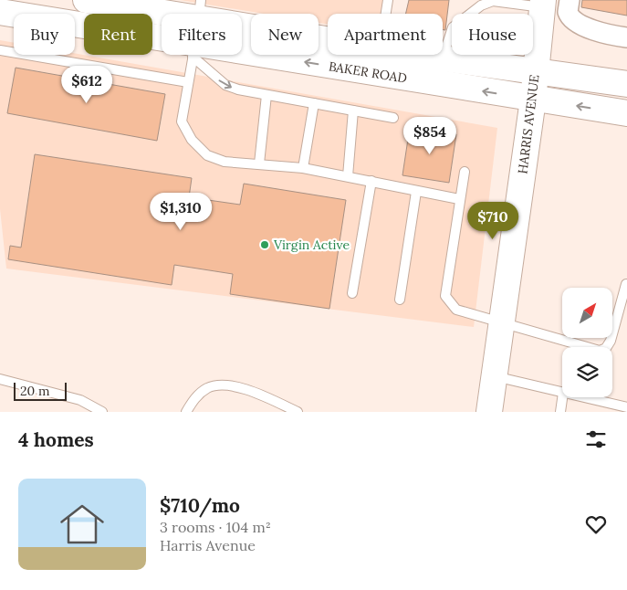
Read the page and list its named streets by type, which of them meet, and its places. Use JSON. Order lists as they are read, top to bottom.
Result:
{
  "streets": {
    "main road": ["BAKER ROAD", "HARRIS AVENUE"]
  },
  "crossings": [
    ["BAKER ROAD", "HARRIS AVENUE"]
  ],
  "places": ["Virgin Active"],
  "scale_bar": "20 m",
  "north": "top right",
  "page": {
    "chip": [
      "Buy",
      "Rent",
      "Filters",
      "New",
      "Apartment",
      "House"
    ],
    "price": [
      "$612",
      "$854",
      "$1,310",
      "$710"
    ],
    "scale": "20 m",
    "heading": "4 homes",
    "list": [
      {
        "name": "$710/mo",
        "note": "3 rooms · 104 m² · Harris Avenue"
      }
    ]
  }
}
